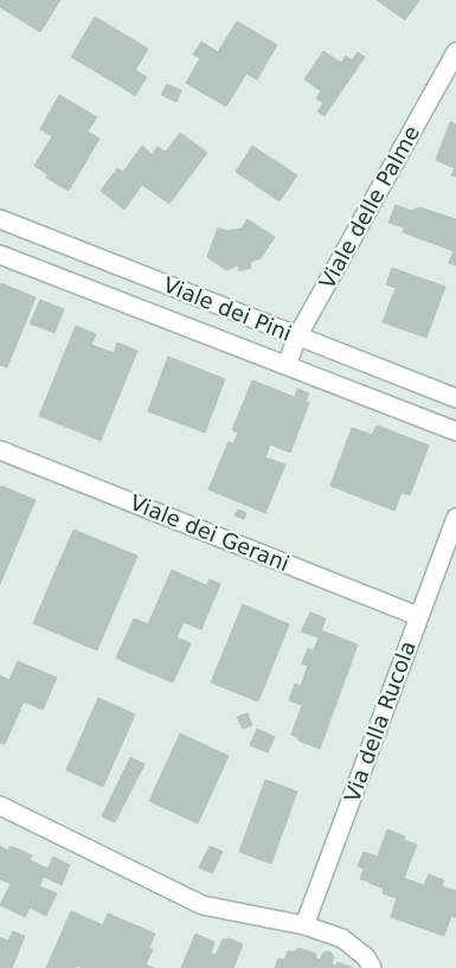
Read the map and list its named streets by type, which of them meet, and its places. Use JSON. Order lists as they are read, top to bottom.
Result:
{
  "streets": {
    "street": [
      "Viale delle Palme",
      "Viale dei Pini",
      "Viale dei Gerani",
      "Via della Rucola"
    ]
  },
  "crossings": [
    ["Viale delle Palme", "Viale dei Pini"],
    ["Viale dei Gerani", "Via della Rucola"]
  ]
}
